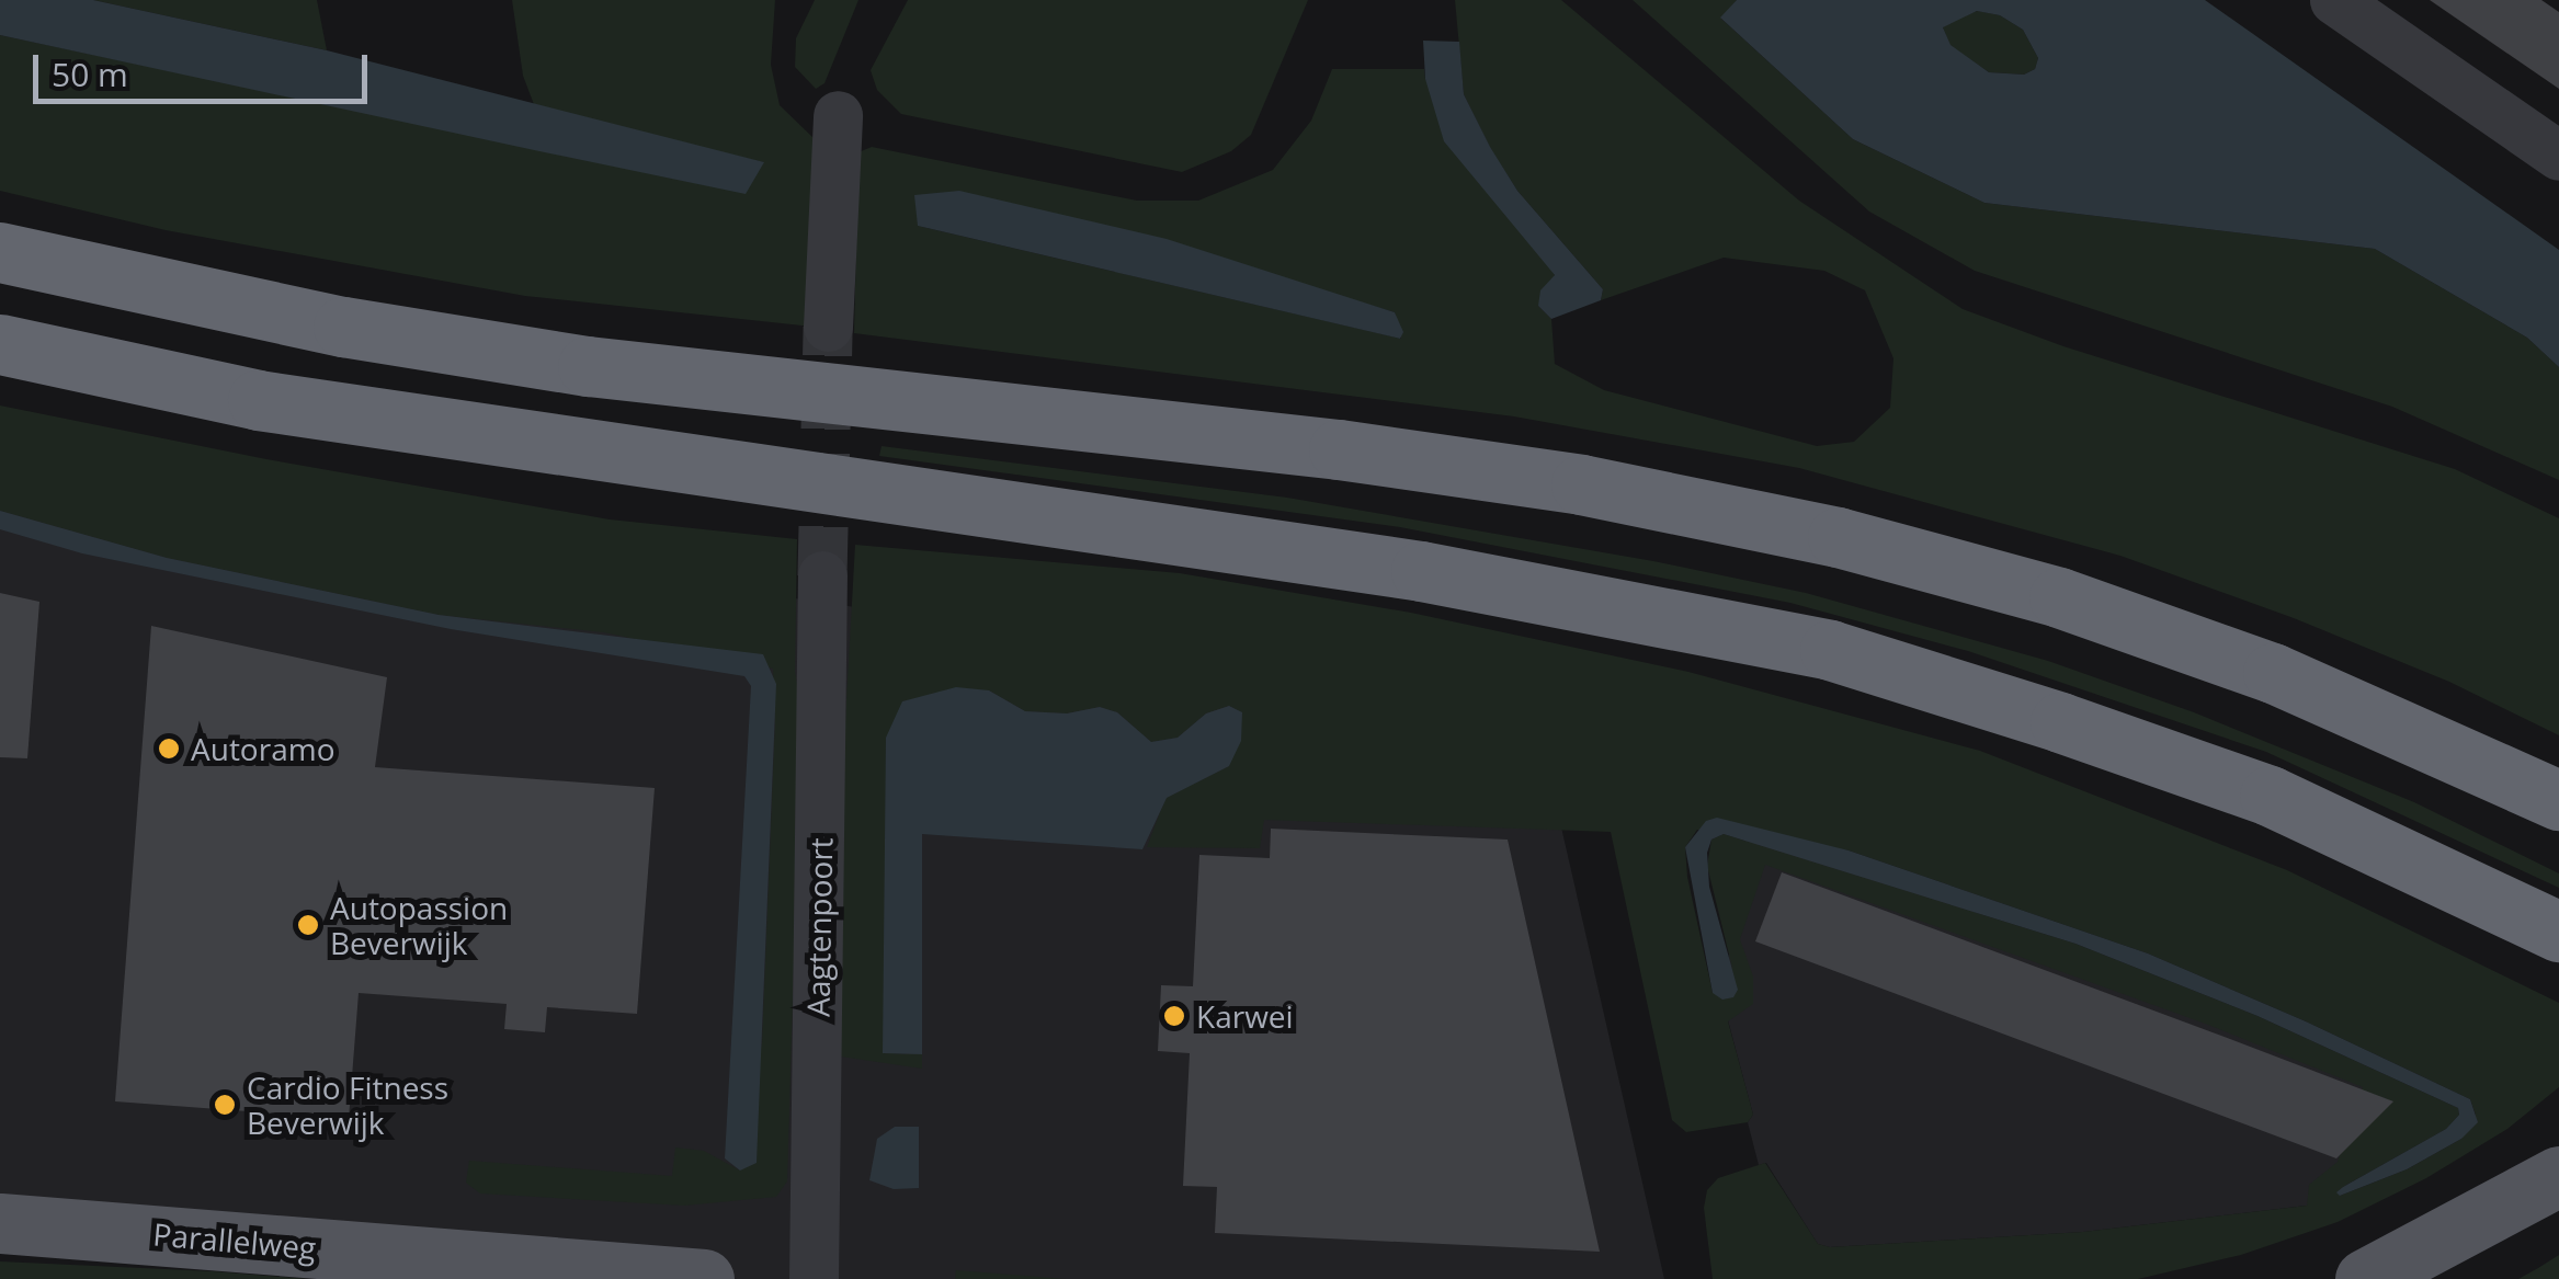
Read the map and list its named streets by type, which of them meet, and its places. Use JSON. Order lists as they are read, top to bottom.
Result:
{
  "streets": {
    "main road": ["Parallelweg"],
    "street": ["Aagtenpoort"]
  },
  "places": [
    "Autoramo",
    "Autopassion Beverwijk",
    "Karwei",
    "Cardio Fitness Beverwijk"
  ],
  "scale_bar": "50 m"
}
